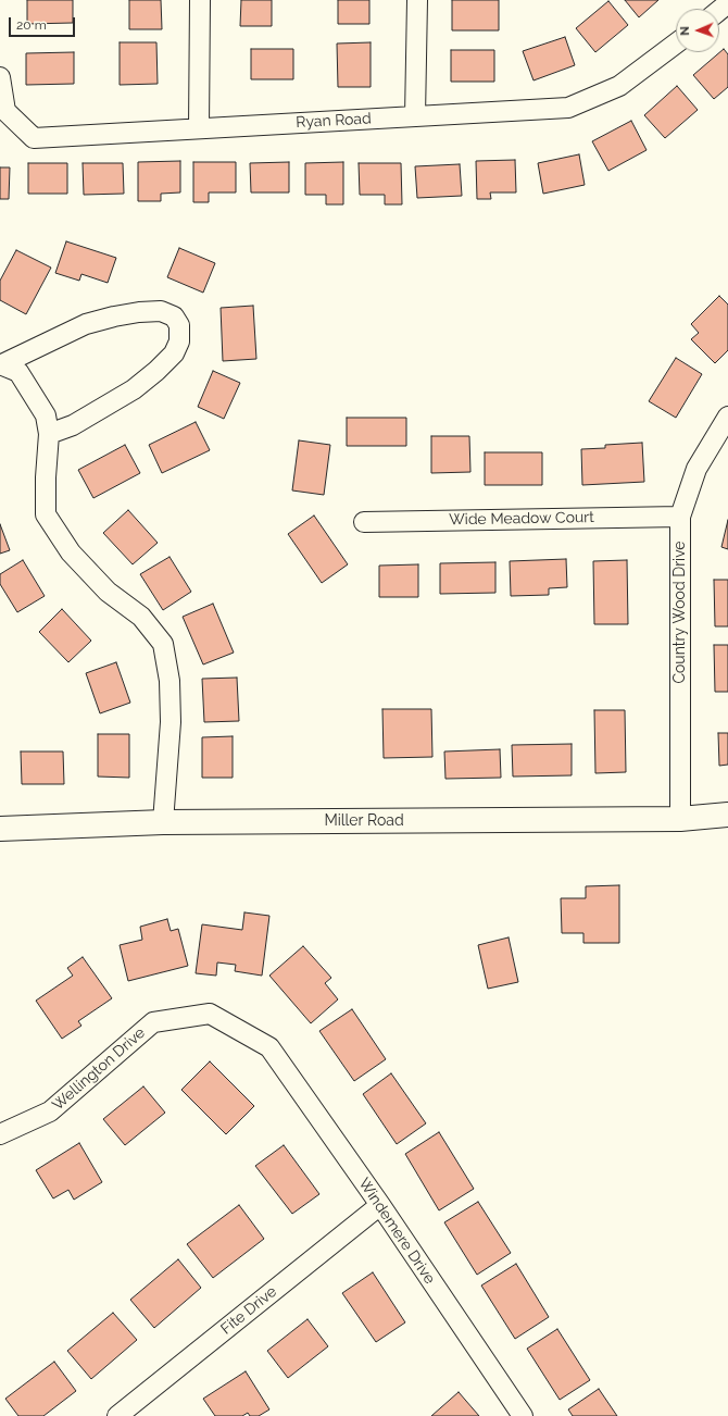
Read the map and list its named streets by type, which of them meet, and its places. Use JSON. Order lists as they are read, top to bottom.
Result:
{
  "streets": {
    "street": [
      "Ryan Road",
      "Wide Meadow Court",
      "Country Wood Drive",
      "Miller Road",
      "Wellington Drive",
      "Windemere Drive",
      "Fite Drive"
    ]
  },
  "crossings": [
    ["Wide Meadow Court", "Country Wood Drive"],
    ["Country Wood Drive", "Miller Road"],
    ["Wellington Drive", "Windemere Drive"],
    ["Windemere Drive", "Fite Drive"]
  ],
  "scale_bar": "20 m",
  "north": "left"
}
